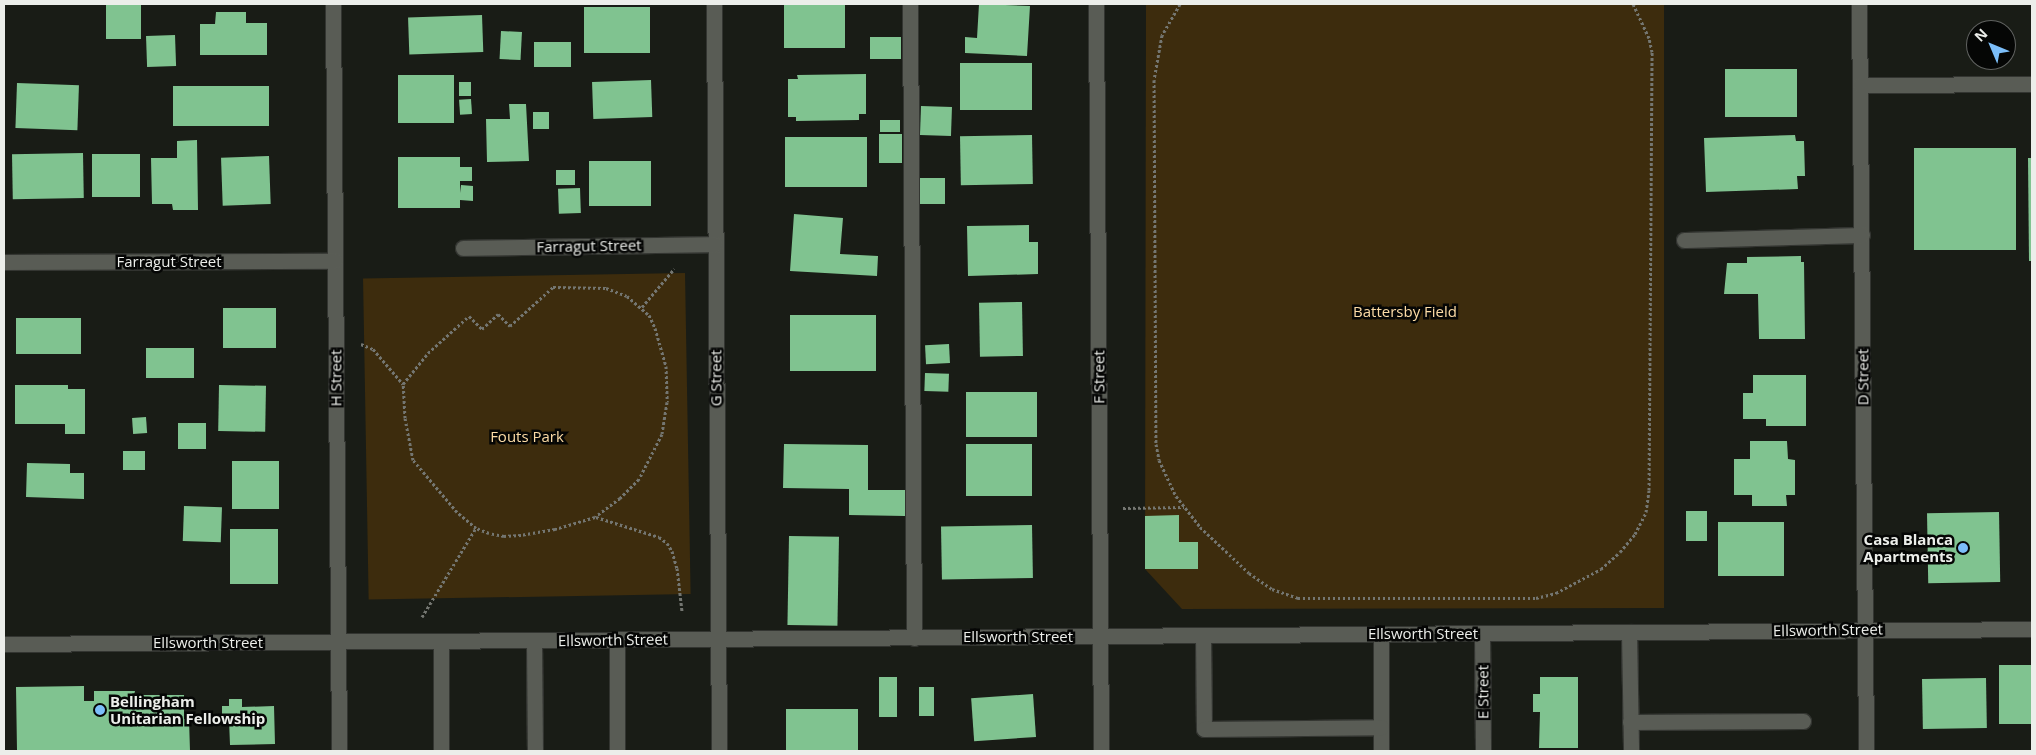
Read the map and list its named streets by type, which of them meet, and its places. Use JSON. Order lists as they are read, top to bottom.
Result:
{
  "streets": {
    "street": [
      "Farragut Street",
      "F Street",
      "D Street",
      "H Street",
      "G Street",
      "Ellsworth Street",
      "E Street"
    ]
  },
  "crossings": [
    ["Farragut Street", "H Street"],
    ["Farragut Street", "G Street"],
    ["F Street", "Ellsworth Street"],
    ["D Street", "Ellsworth Street"],
    ["H Street", "Ellsworth Street"],
    ["G Street", "Ellsworth Street"],
    ["Ellsworth Street", "E Street"]
  ],
  "parks": ["Battersby Field", "Fouts Park"],
  "places": ["Casa Blanca Apartments", "Bellingham Unitarian Fellowship"],
  "north": "top left"
}
